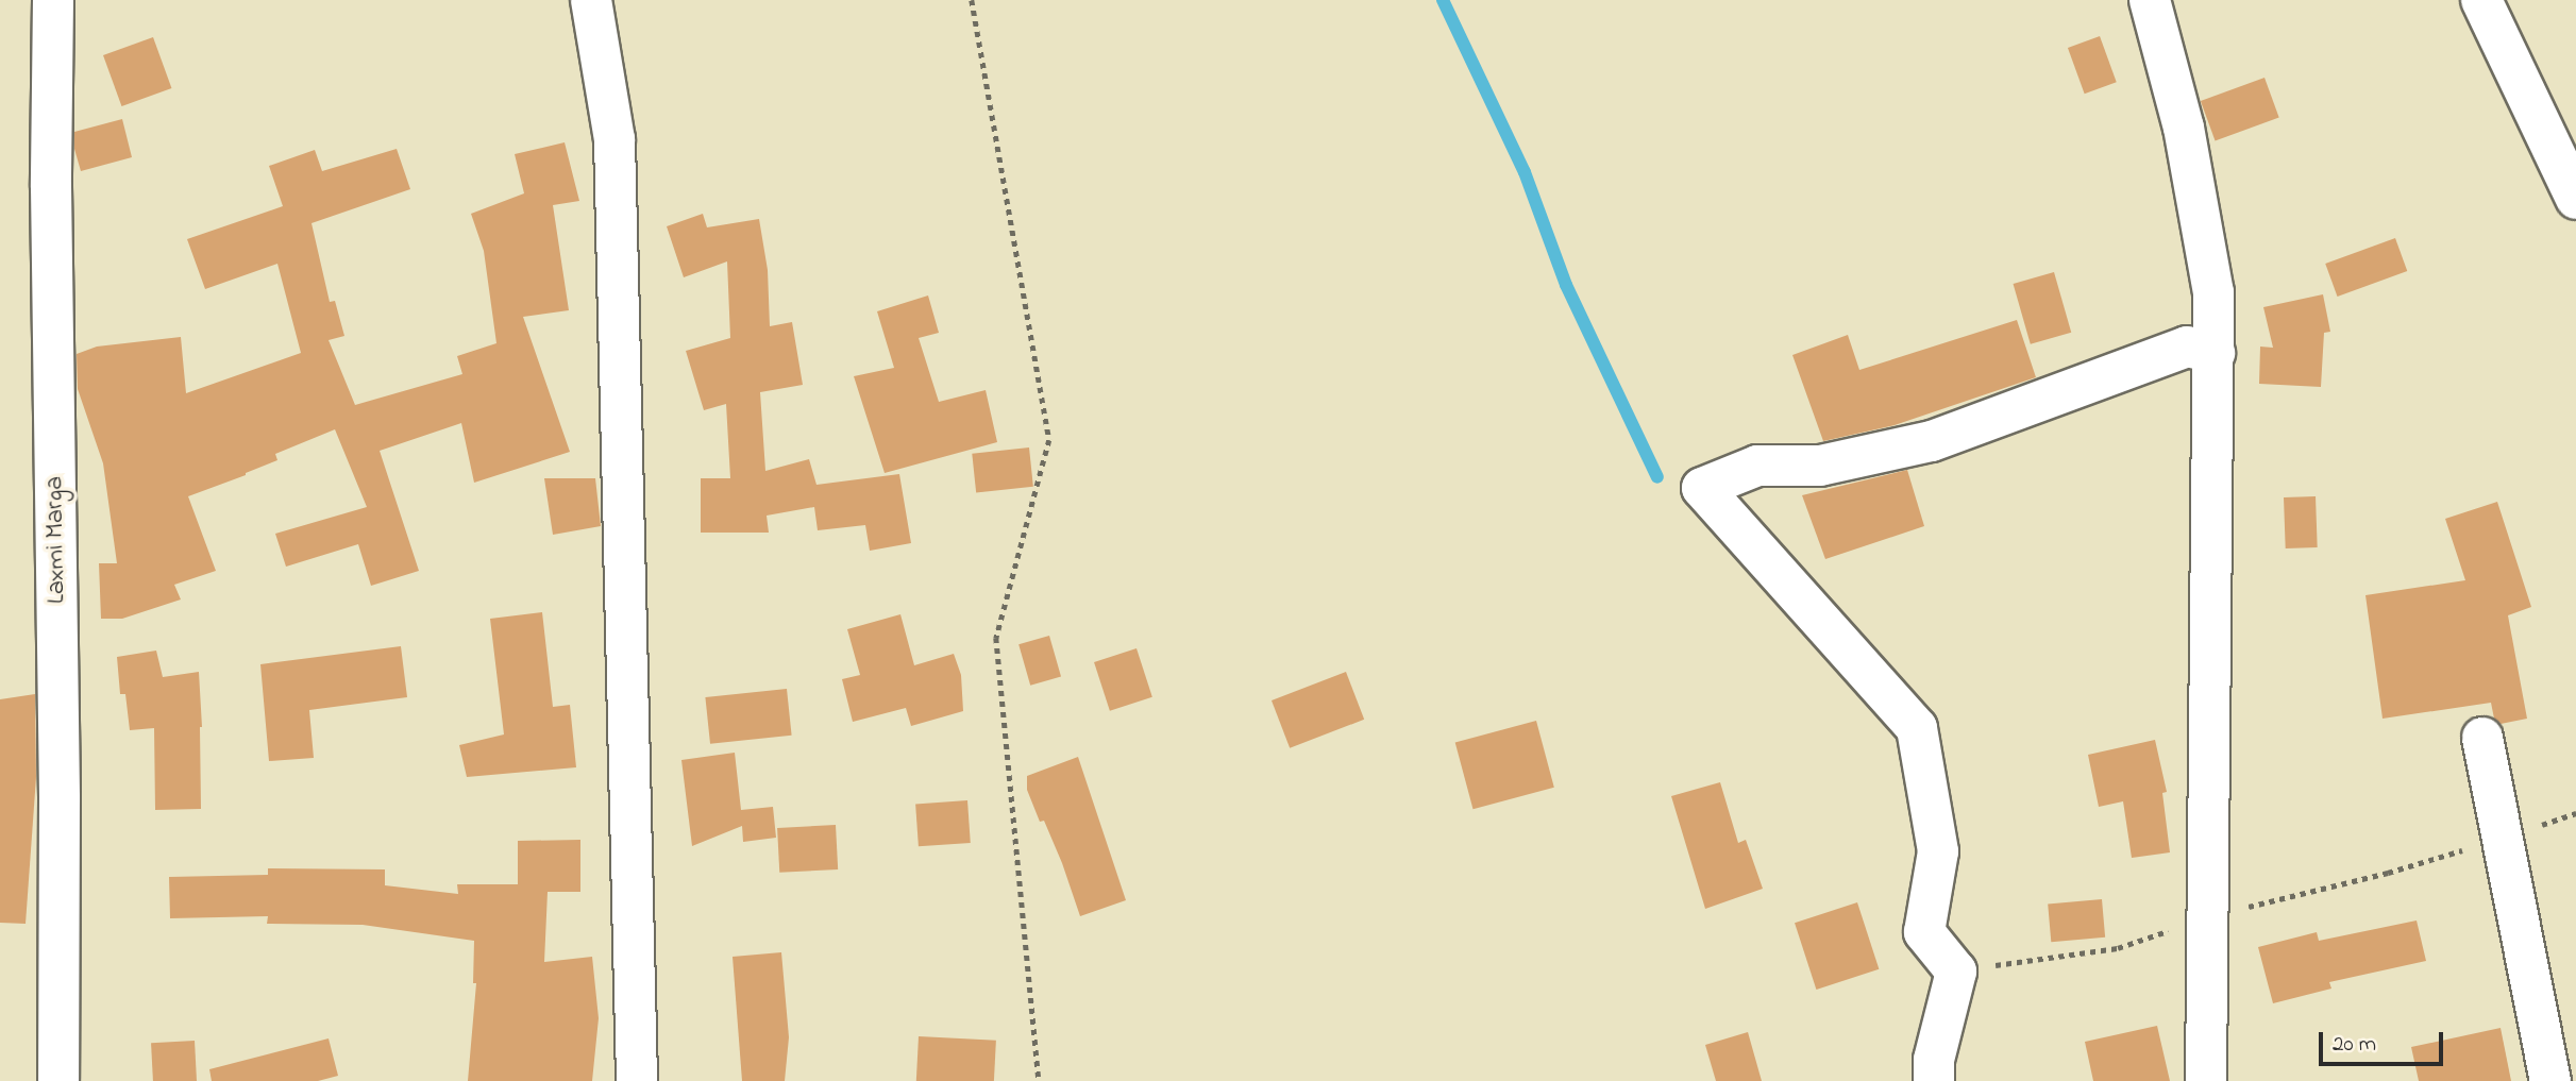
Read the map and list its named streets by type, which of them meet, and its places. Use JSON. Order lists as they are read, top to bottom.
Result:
{
  "streets": {
    "street": ["Laxmi Marga"]
  },
  "scale_bar": "20 m"
}
